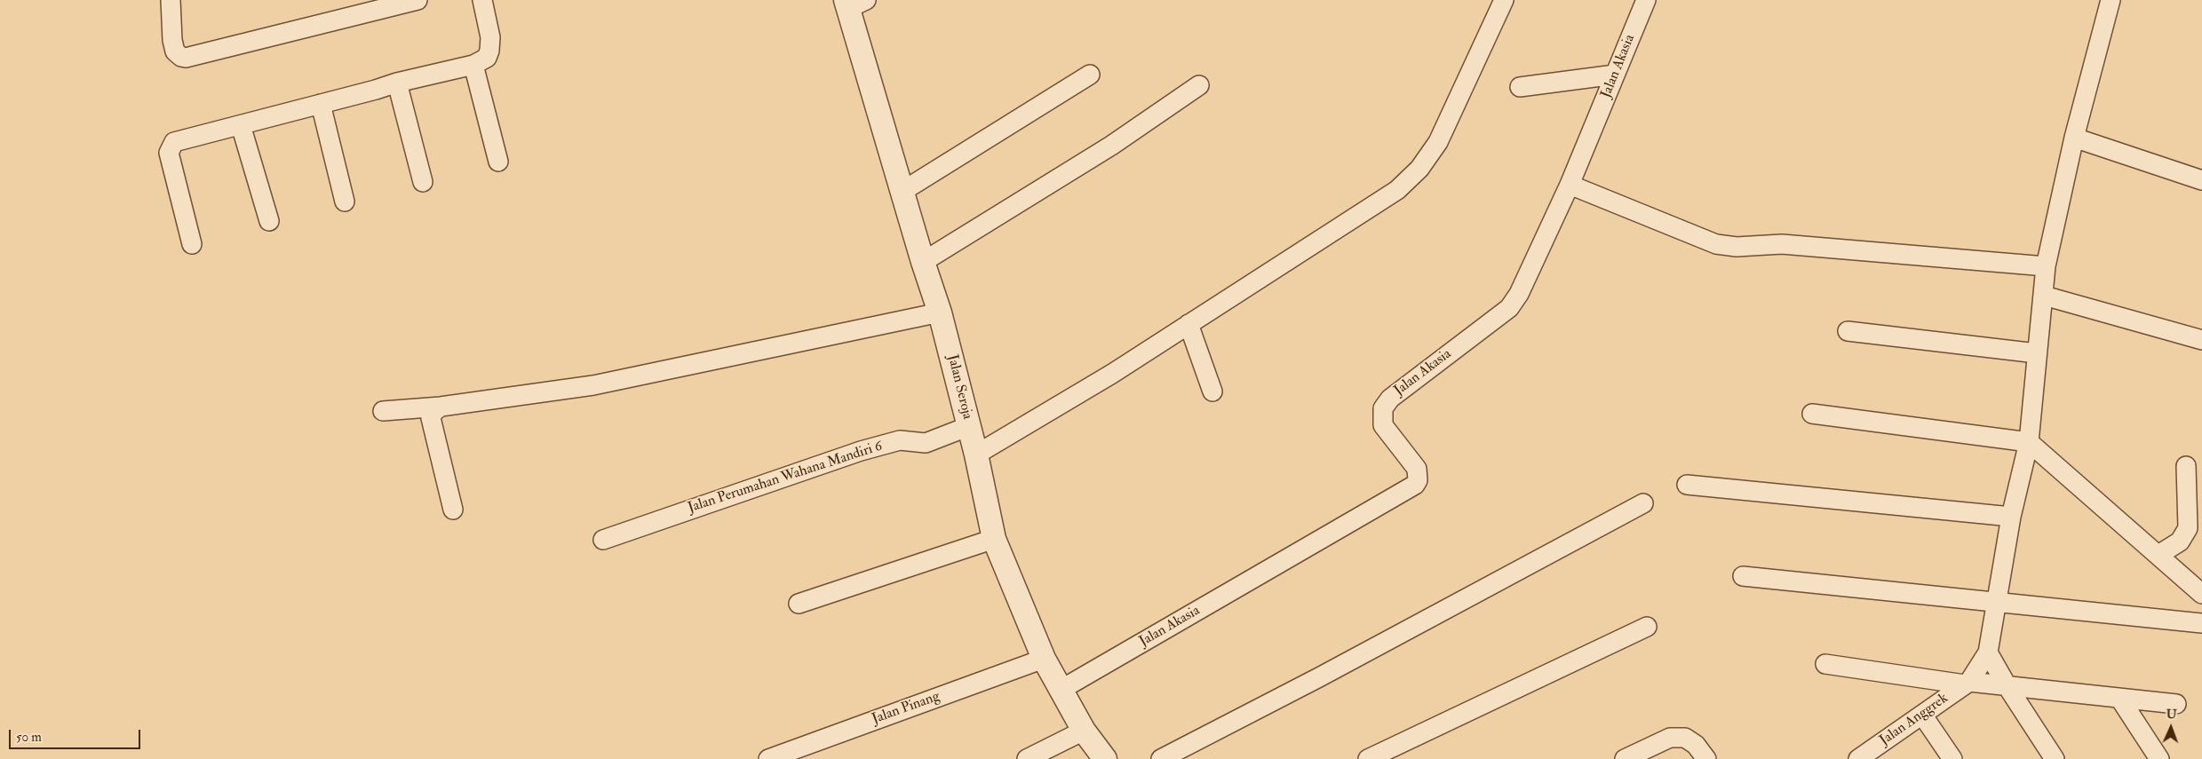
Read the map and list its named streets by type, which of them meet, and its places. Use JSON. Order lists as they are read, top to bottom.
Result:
{
  "streets": {
    "street": [
      "Jalan Akasia",
      "Jalan Seroja",
      "Jalan Perumahan Wahana Mandiri 6",
      "Jalan Pinang",
      "Jalan Anggrek"
    ]
  },
  "crossings": [
    ["Jalan Akasia", "Jalan Seroja"],
    ["Jalan Seroja", "Jalan Perumahan Wahana Mandiri 6"],
    ["Jalan Seroja", "Jalan Pinang"]
  ],
  "scale_bar": "50 m",
  "north": "top"
}
